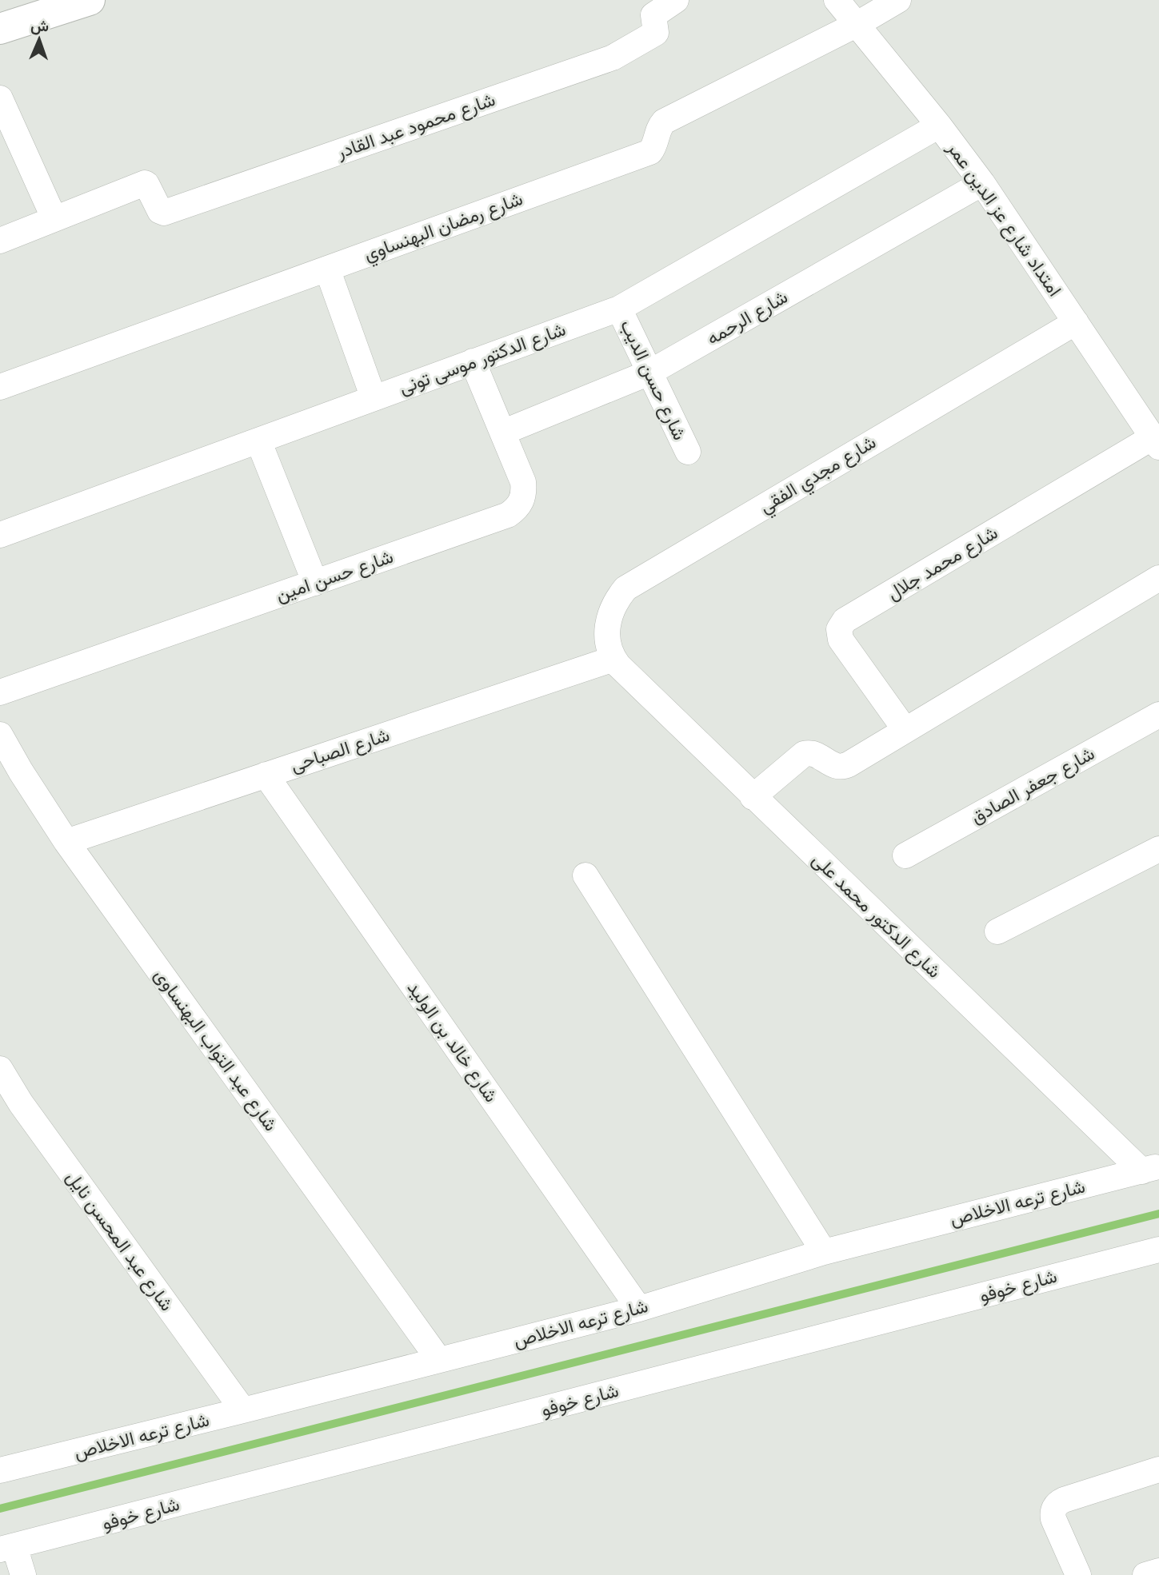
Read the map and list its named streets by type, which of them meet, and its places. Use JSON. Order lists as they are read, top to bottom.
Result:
{
  "streets": {
    "street": [
      "شارع محمود عبد القادر",
      "امتداد شارع عز الدين عمر",
      "شارع رمضان البهنساوي",
      "شارع الرحمه",
      "شارع الدكتور موسى تونى",
      "شارع حسن الديب",
      "شارع مجدي الفقي",
      "شارع محمد جلال",
      "شارع حسن امين",
      "شارع الصباحى",
      "شارع جعفر الصادق",
      "شارع الدكتور محمد على",
      "شارع خالد بن الوليد",
      "شارع عبد التواب البهنساوى",
      "شارع ترعه الاخلاص",
      "شارع عبد المحسن نايل",
      "شارع خوفو"
    ]
  },
  "crossings": [
    ["امتداد شارع عز الدين عمر", "شارع رمضان البهنساوي"],
    ["امتداد شارع عز الدين عمر", "شارع الرحمه"],
    ["امتداد شارع عز الدين عمر", "شارع الدكتور موسى تونى"],
    ["امتداد شارع عز الدين عمر", "شارع مجدي الفقي"],
    ["امتداد شارع عز الدين عمر", "شارع محمد جلال"],
    ["شارع الرحمه", "شارع حسن الديب"],
    ["شارع الرحمه", "شارع حسن امين"],
    ["شارع الدكتور موسى تونى", "شارع حسن الديب"],
    ["شارع الدكتور موسى تونى", "شارع حسن امين"],
    ["شارع مجدي الفقي", "شارع الصباحى"],
    ["شارع مجدي الفقي", "شارع الدكتور محمد على"],
    ["شارع الصباحى", "شارع الدكتور محمد على"],
    ["شارع الصباحى", "شارع خالد بن الوليد"],
    ["شارع الصباحى", "شارع عبد التواب البهنساوى"],
    ["شارع الدكتور محمد على", "شارع ترعه الاخلاص"],
    ["شارع خالد بن الوليد", "شارع ترعه الاخلاص"],
    ["شارع عبد التواب البهنساوى", "شارع ترعه الاخلاص"],
    ["شارع ترعه الاخلاص", "شارع عبد المحسن نايل"]
  ],
  "north": "top"
}
